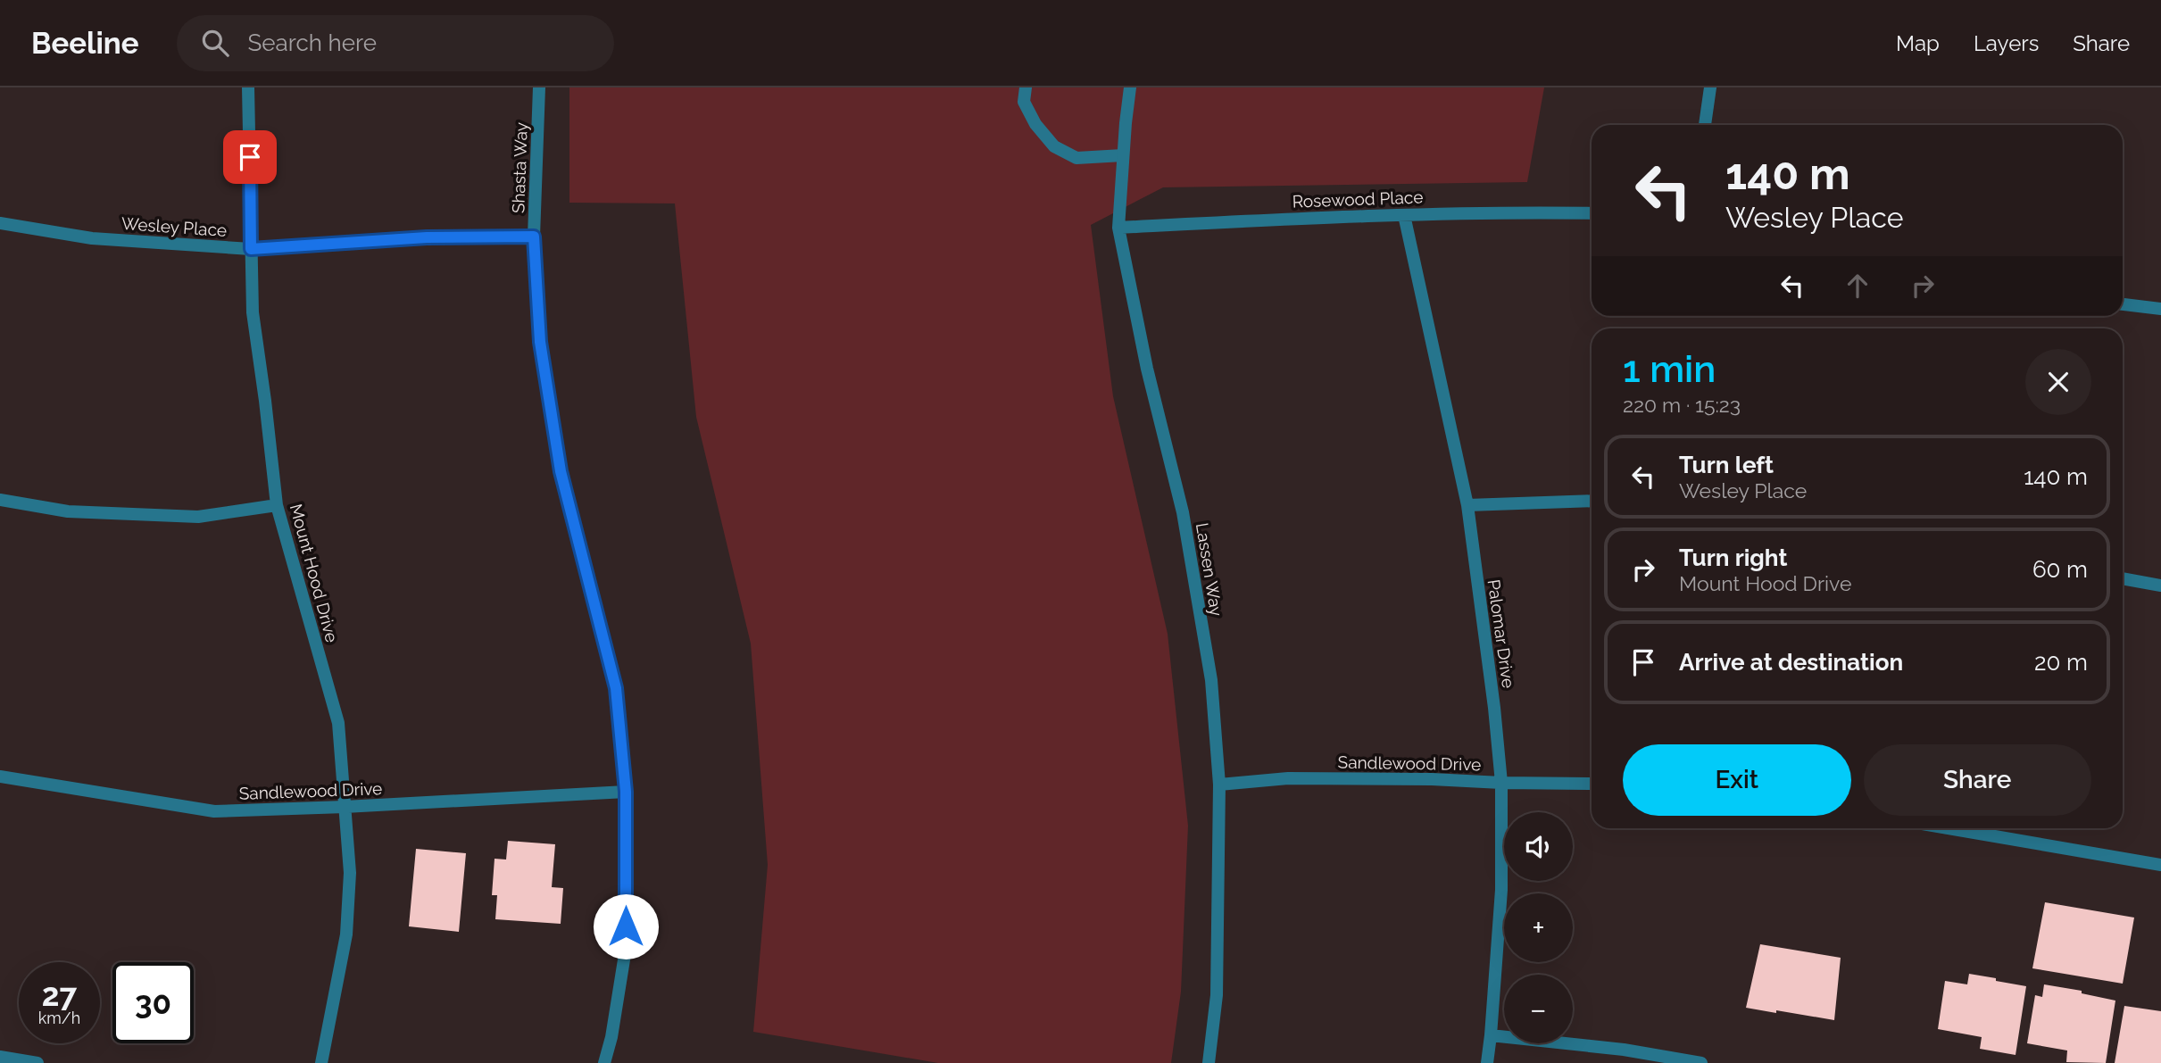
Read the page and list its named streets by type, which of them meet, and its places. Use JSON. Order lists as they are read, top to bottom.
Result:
{
  "streets": {
    "street": [
      "Shasta Way",
      "Rosewood Place",
      "Wesley Place",
      "Lassen Way",
      "Mount Hood Drive",
      "Palomar Drive",
      "Sandlewood Drive"
    ]
  },
  "crossings": [
    ["Shasta Way", "Wesley Place"],
    ["Shasta Way", "Sandlewood Drive"],
    ["Rosewood Place", "Lassen Way"],
    ["Rosewood Place", "Palomar Drive"],
    ["Wesley Place", "Mount Hood Drive"],
    ["Lassen Way", "Sandlewood Drive"],
    ["Mount Hood Drive", "Sandlewood Drive"],
    ["Palomar Drive", "Sandlewood Drive"]
  ],
  "page": {
    "header": "Beeline",
    "search": "Search here",
    "nav": ["Map", "Layers", "Share"],
    "turn": ["140 m", "Wesley Place"],
    "heading": ["1 min", "220 m · 15:23"],
    "list": [
      {
        "name": "Turn left",
        "note": "Wesley Place",
        "value": "140 m"
      },
      {
        "name": "Turn right",
        "note": "Mount Hood Drive",
        "value": "60 m"
      },
      {
        "name": "Arrive at destination",
        "value": "20 m"
      }
    ],
    "buttons": ["Exit", "Share"],
    "map_buttons": ["+", "−"],
    "speed": "27 km/h",
    "limit": "30"
  }
}
